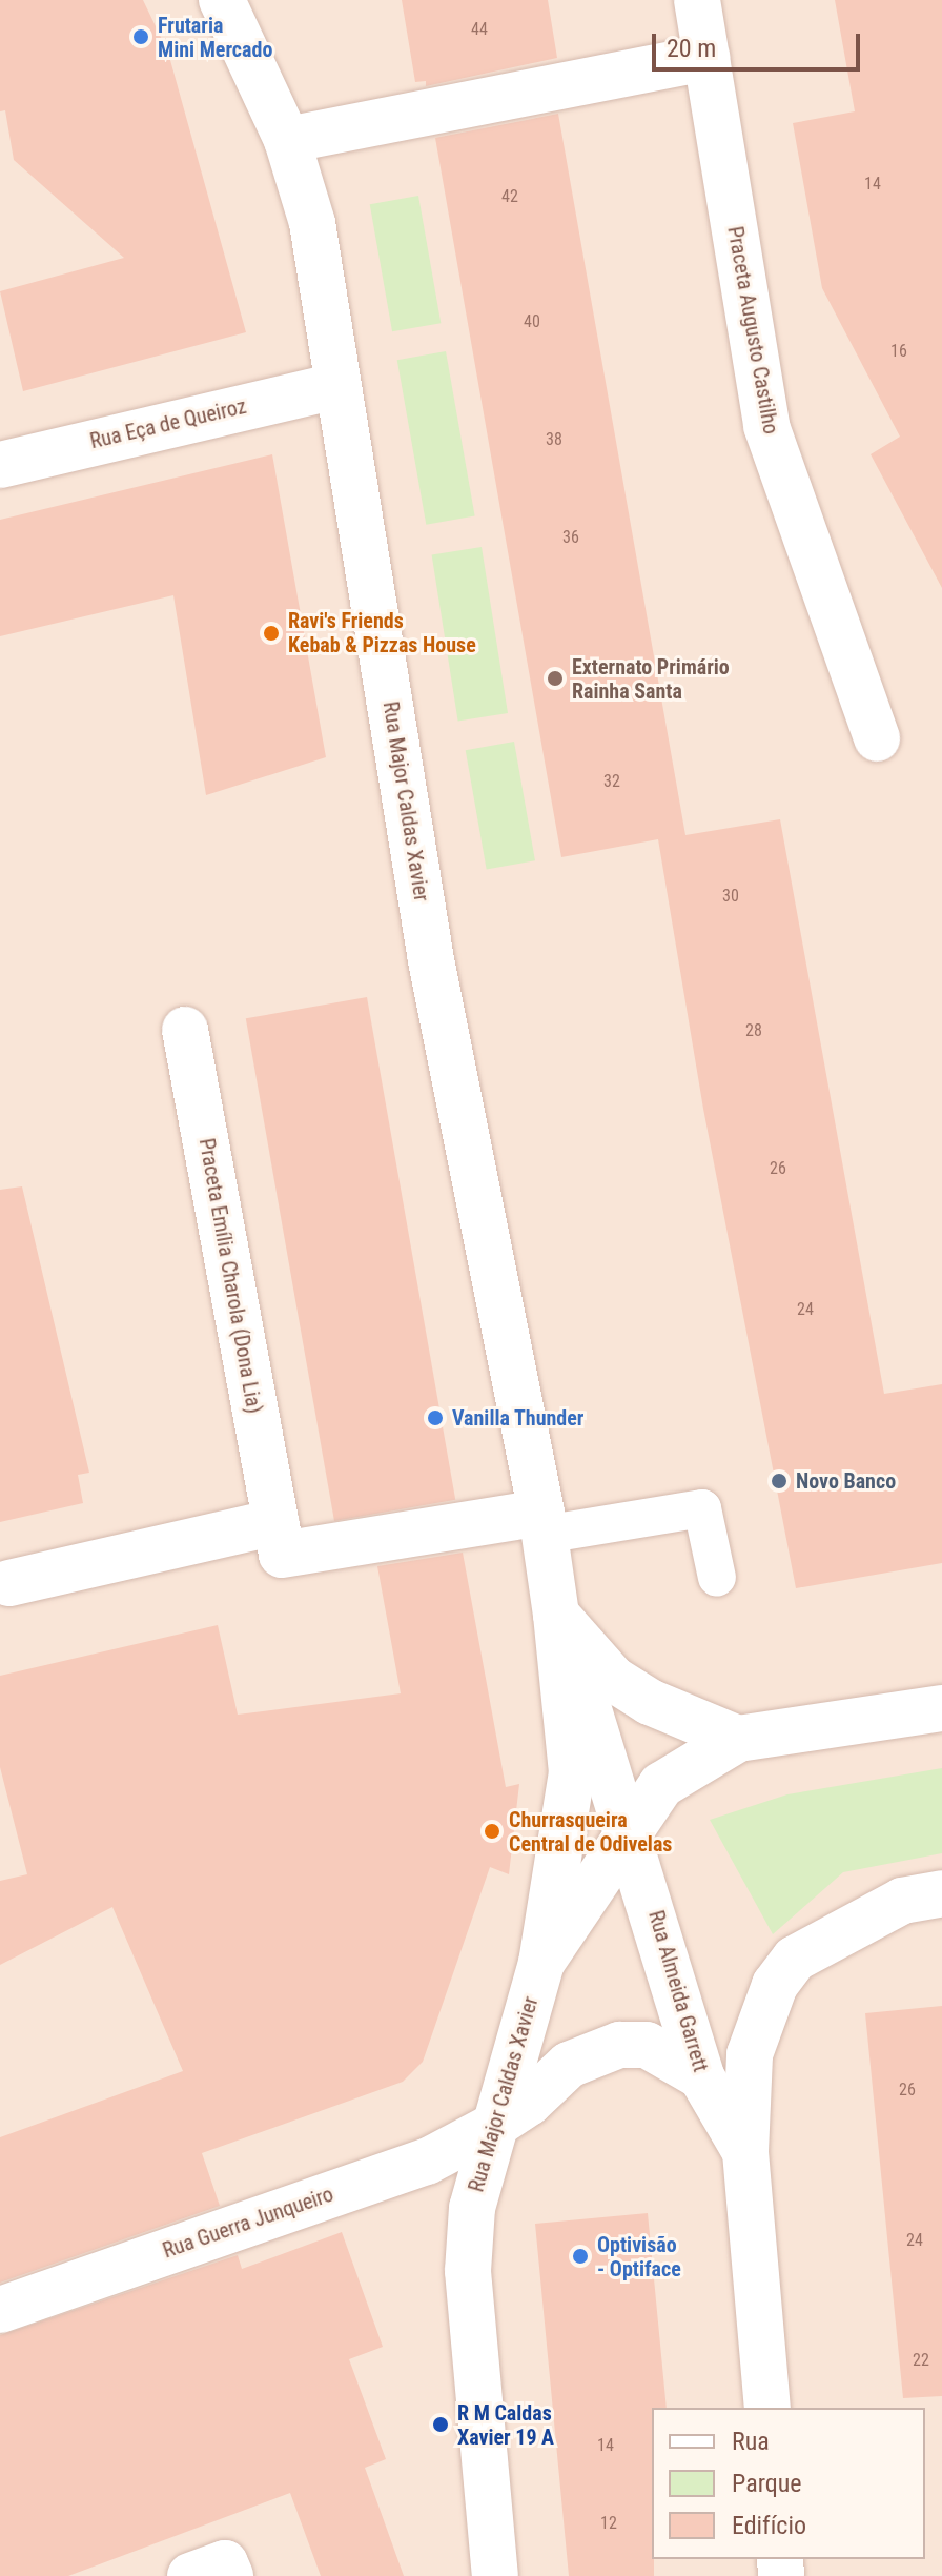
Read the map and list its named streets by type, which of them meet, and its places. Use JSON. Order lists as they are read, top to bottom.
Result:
{
  "streets": {
    "street": [
      "Praceta Augusto Castilho",
      "Rua Eça de Queiroz",
      "Rua Major Caldas Xavier",
      "Praceta Emília Charola (Dona Lia)",
      "Rua Almeida Garrett",
      "Rua Guerra Junqueiro"
    ]
  },
  "crossings": [
    ["Rua Eça de Queiroz", "Rua Major Caldas Xavier"],
    ["Rua Major Caldas Xavier", "Praceta Emília Charola (Dona Lia)"],
    ["Rua Major Caldas Xavier", "Rua Almeida Garrett"],
    ["Rua Major Caldas Xavier", "Rua Guerra Junqueiro"],
    ["Rua Almeida Garrett", "Rua Guerra Junqueiro"]
  ],
  "places": [
    "Frutaria Mini Mercado",
    "Ravi's Friends Kebab & Pizzas House",
    "Externato Primário Rainha Santa",
    "Vanilla Thunder",
    "Novo Banco",
    "Churrasqueira Central de Odivelas",
    "Optivisão - Optiface",
    "R M Caldas Xavier 19 A"
  ],
  "house_numbers": [
    "44",
    "14",
    "42",
    "40",
    "16",
    "38",
    "36",
    "32",
    "30",
    "28",
    "26",
    "24",
    "26",
    "24",
    "22",
    "14",
    "12"
  ],
  "legend": ["Rua", "Parque", "Edifício"],
  "scale_bar": "20 m"
}
